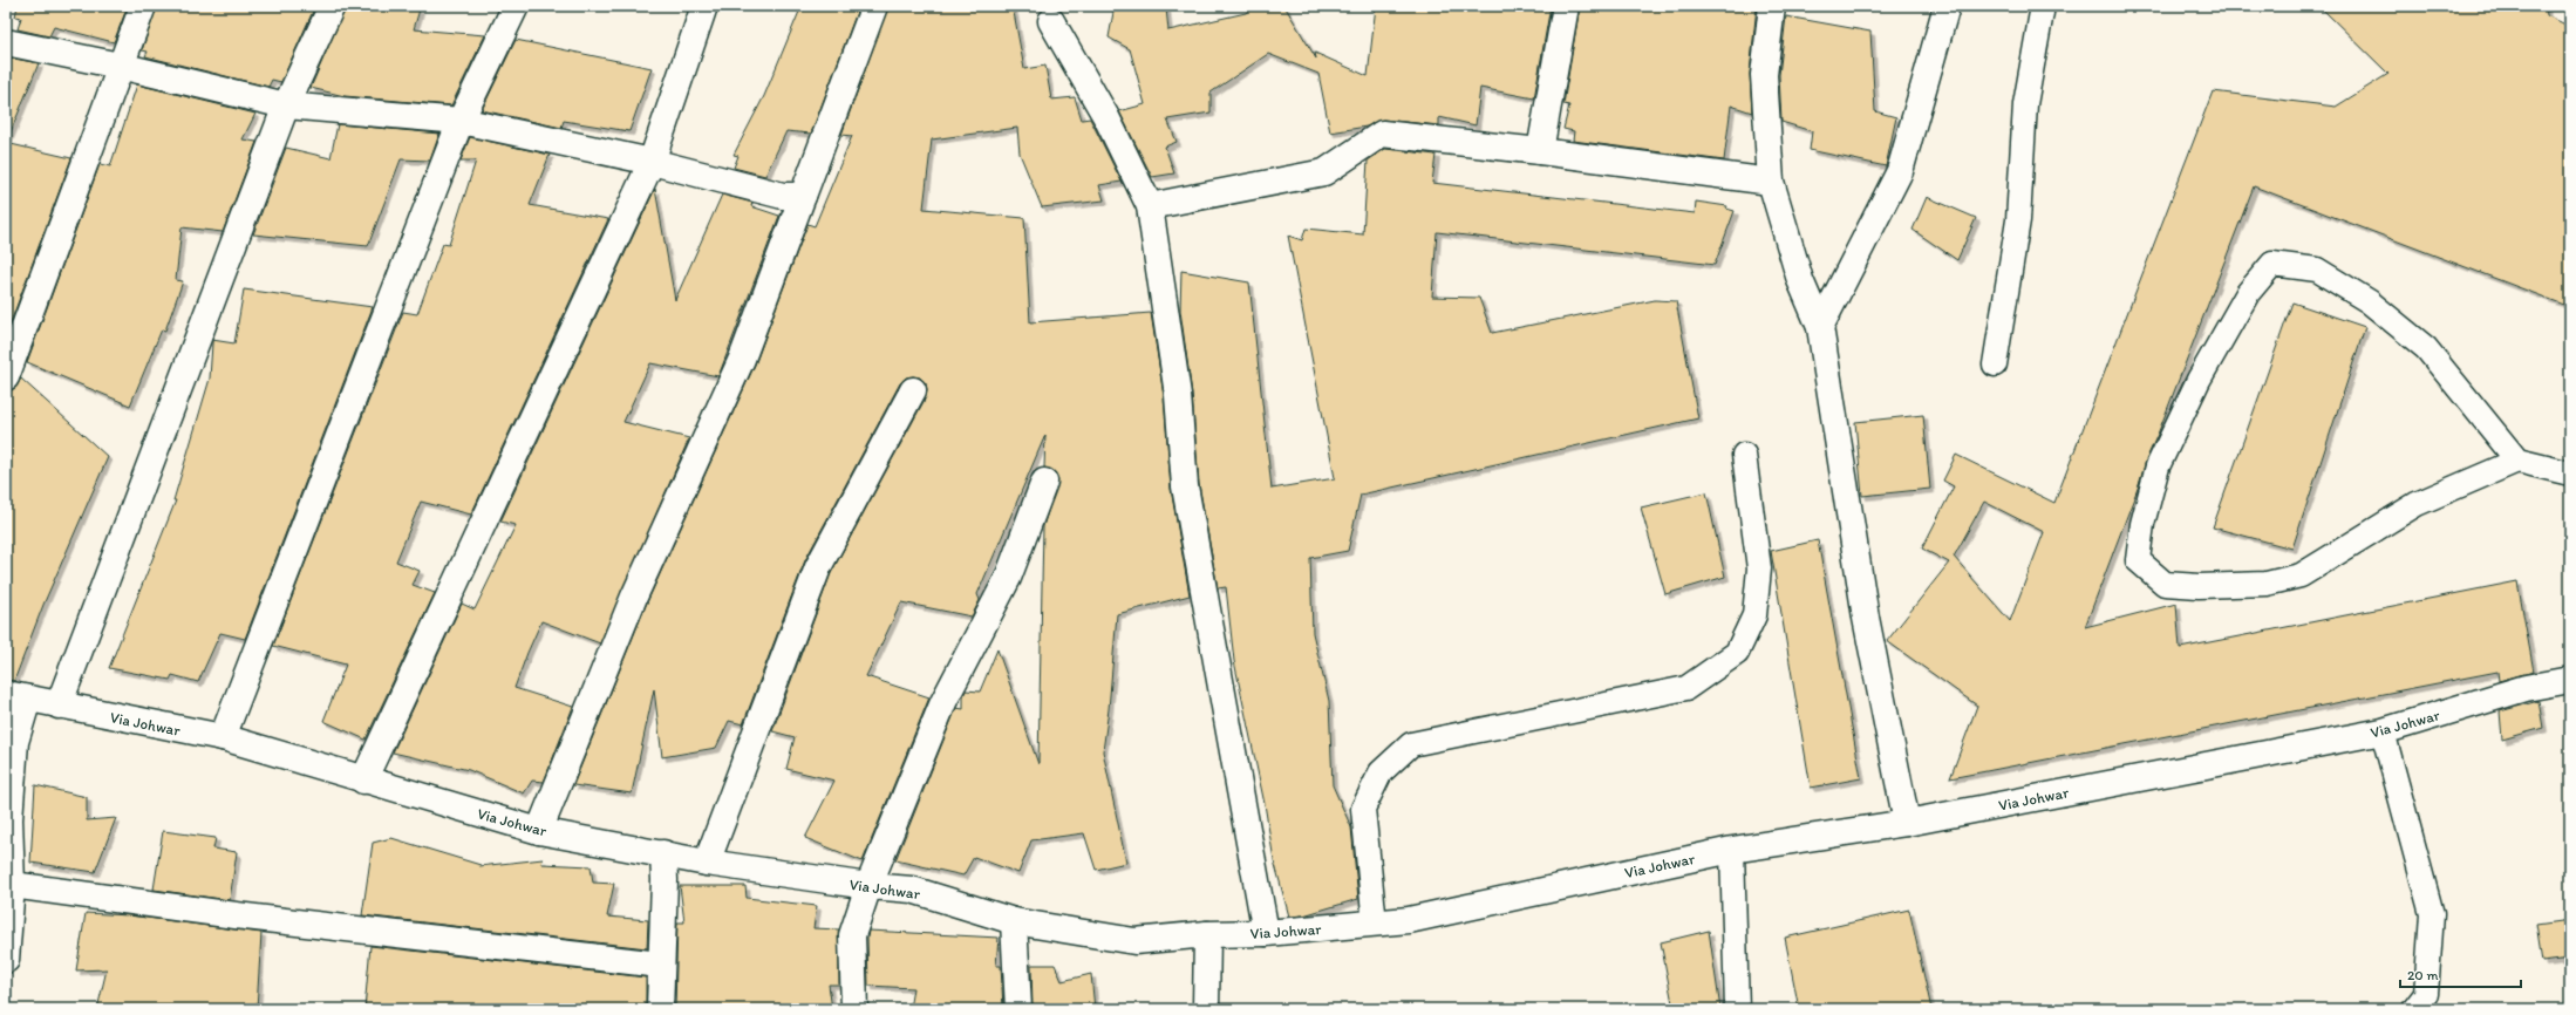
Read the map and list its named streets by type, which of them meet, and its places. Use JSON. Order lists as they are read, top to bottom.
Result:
{
  "streets": {
    "street": ["Via Johwar"]
  },
  "scale_bar": "20 m"
}
